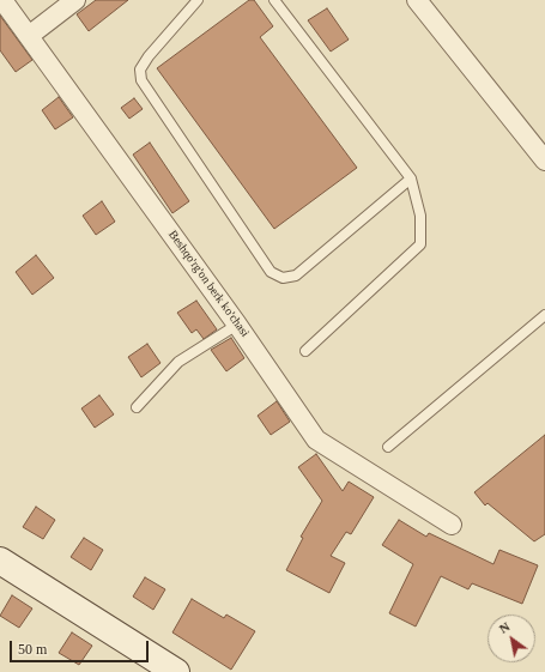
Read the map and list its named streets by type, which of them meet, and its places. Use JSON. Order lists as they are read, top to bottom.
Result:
{
  "streets": {
    "street": ["Beshqo'rg'on berk ko'chasi"]
  },
  "scale_bar": "50 m",
  "north": "top left"
}
